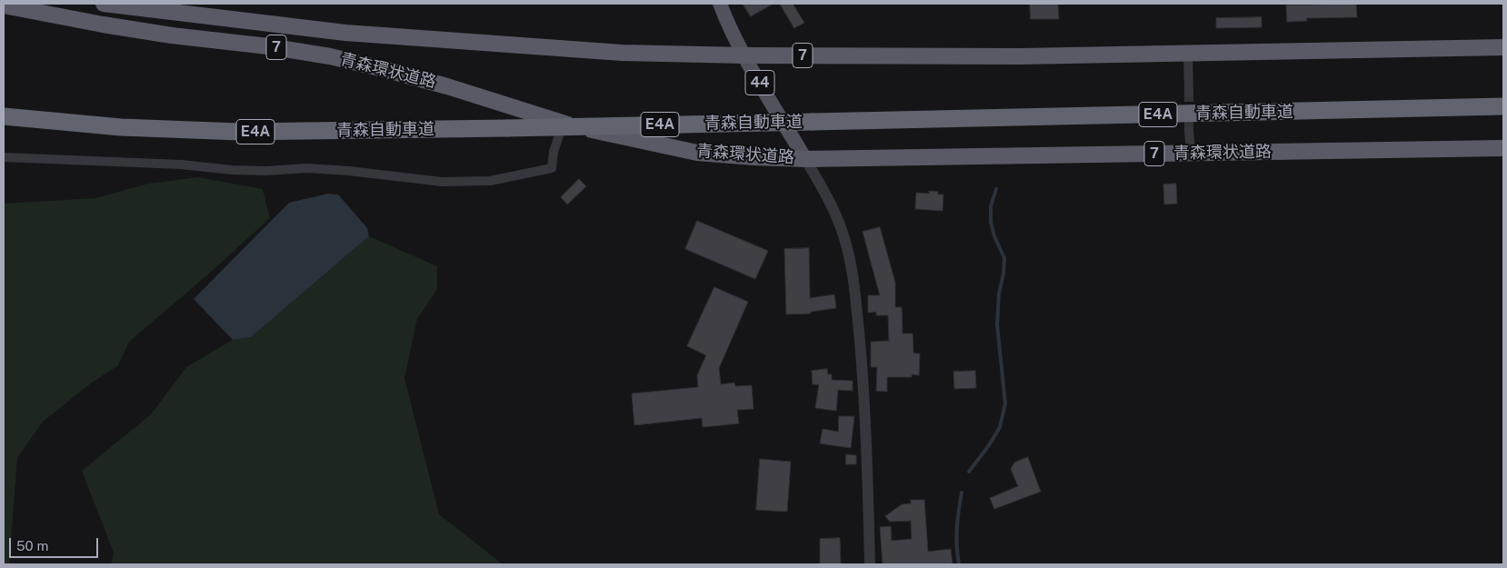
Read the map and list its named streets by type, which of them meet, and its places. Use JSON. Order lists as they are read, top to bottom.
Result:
{
  "streets": {
    "highway": [
      "7",
      "青森環状道路",
      "青森自動車道",
      "E4A"
    ],
    "main road": ["44"]
  },
  "crossings": [
    ["青森環状道路", "44"]
  ],
  "scale_bar": "50 m"
}
